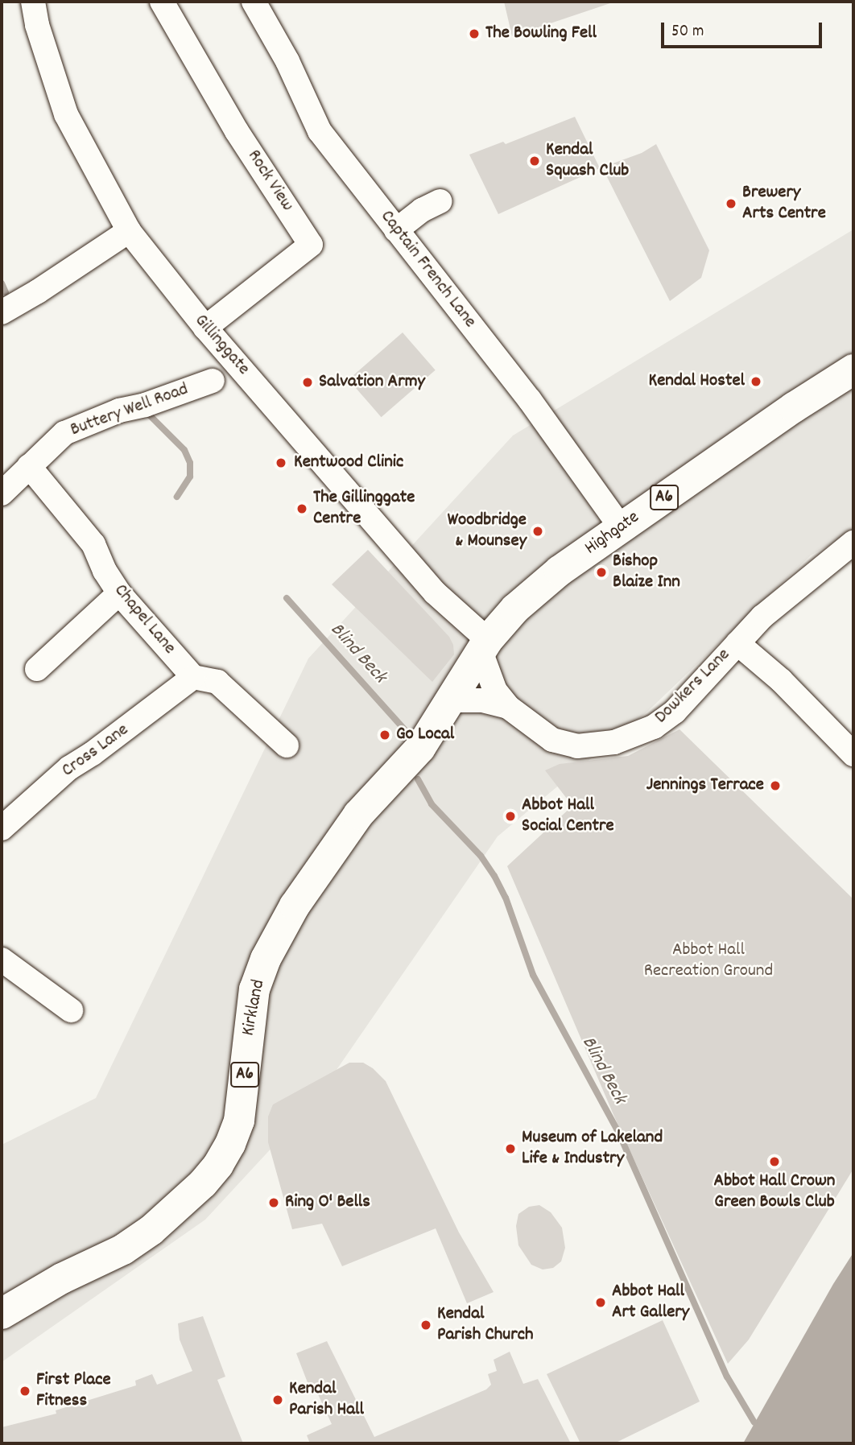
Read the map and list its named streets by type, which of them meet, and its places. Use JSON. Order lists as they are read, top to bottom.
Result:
{
  "streets": {
    "highway": ["A6", "Highgate", "Kirkland"],
    "street": [
      "Rock View",
      "Captain French Lane",
      "Gillinggate",
      "Buttery Well Road",
      "Chapel Lane",
      "Dowkers Lane",
      "Cross Lane"
    ]
  },
  "crossings": [
    ["Rock View", "Gillinggate"],
    ["Captain French Lane", "Highgate"],
    ["Gillinggate", "Highgate"],
    ["Gillinggate", "Dowkers Lane"],
    ["Buttery Well Road", "Chapel Lane"],
    ["Highgate", "Dowkers Lane"],
    ["Highgate", "Kirkland"],
    ["Chapel Lane", "Cross Lane"]
  ],
  "water": ["Blind Beck"],
  "parks": ["Abbot Hall Recreation Ground"],
  "places": [
    "The Bowling Fell",
    "Kendal Squash Club",
    "Brewery Arts Centre",
    "Kendal Hostel",
    "Salvation Army",
    "Kentwood Clinic",
    "The Gillinggate Centre",
    "Woodbridge & Mounsey",
    "Bishop Blaize Inn",
    "Go Local",
    "Jennings Terrace",
    "Abbot Hall Social Centre",
    "Museum of Lakeland Life & Industry",
    "Abbot Hall Crown Green Bowls Club",
    "Ring O' Bells",
    "Abbot Hall Art Gallery",
    "Kendal Parish Church",
    "First Place Fitness",
    "Kendal Parish Hall"
  ],
  "scale_bar": "50 m"
}
